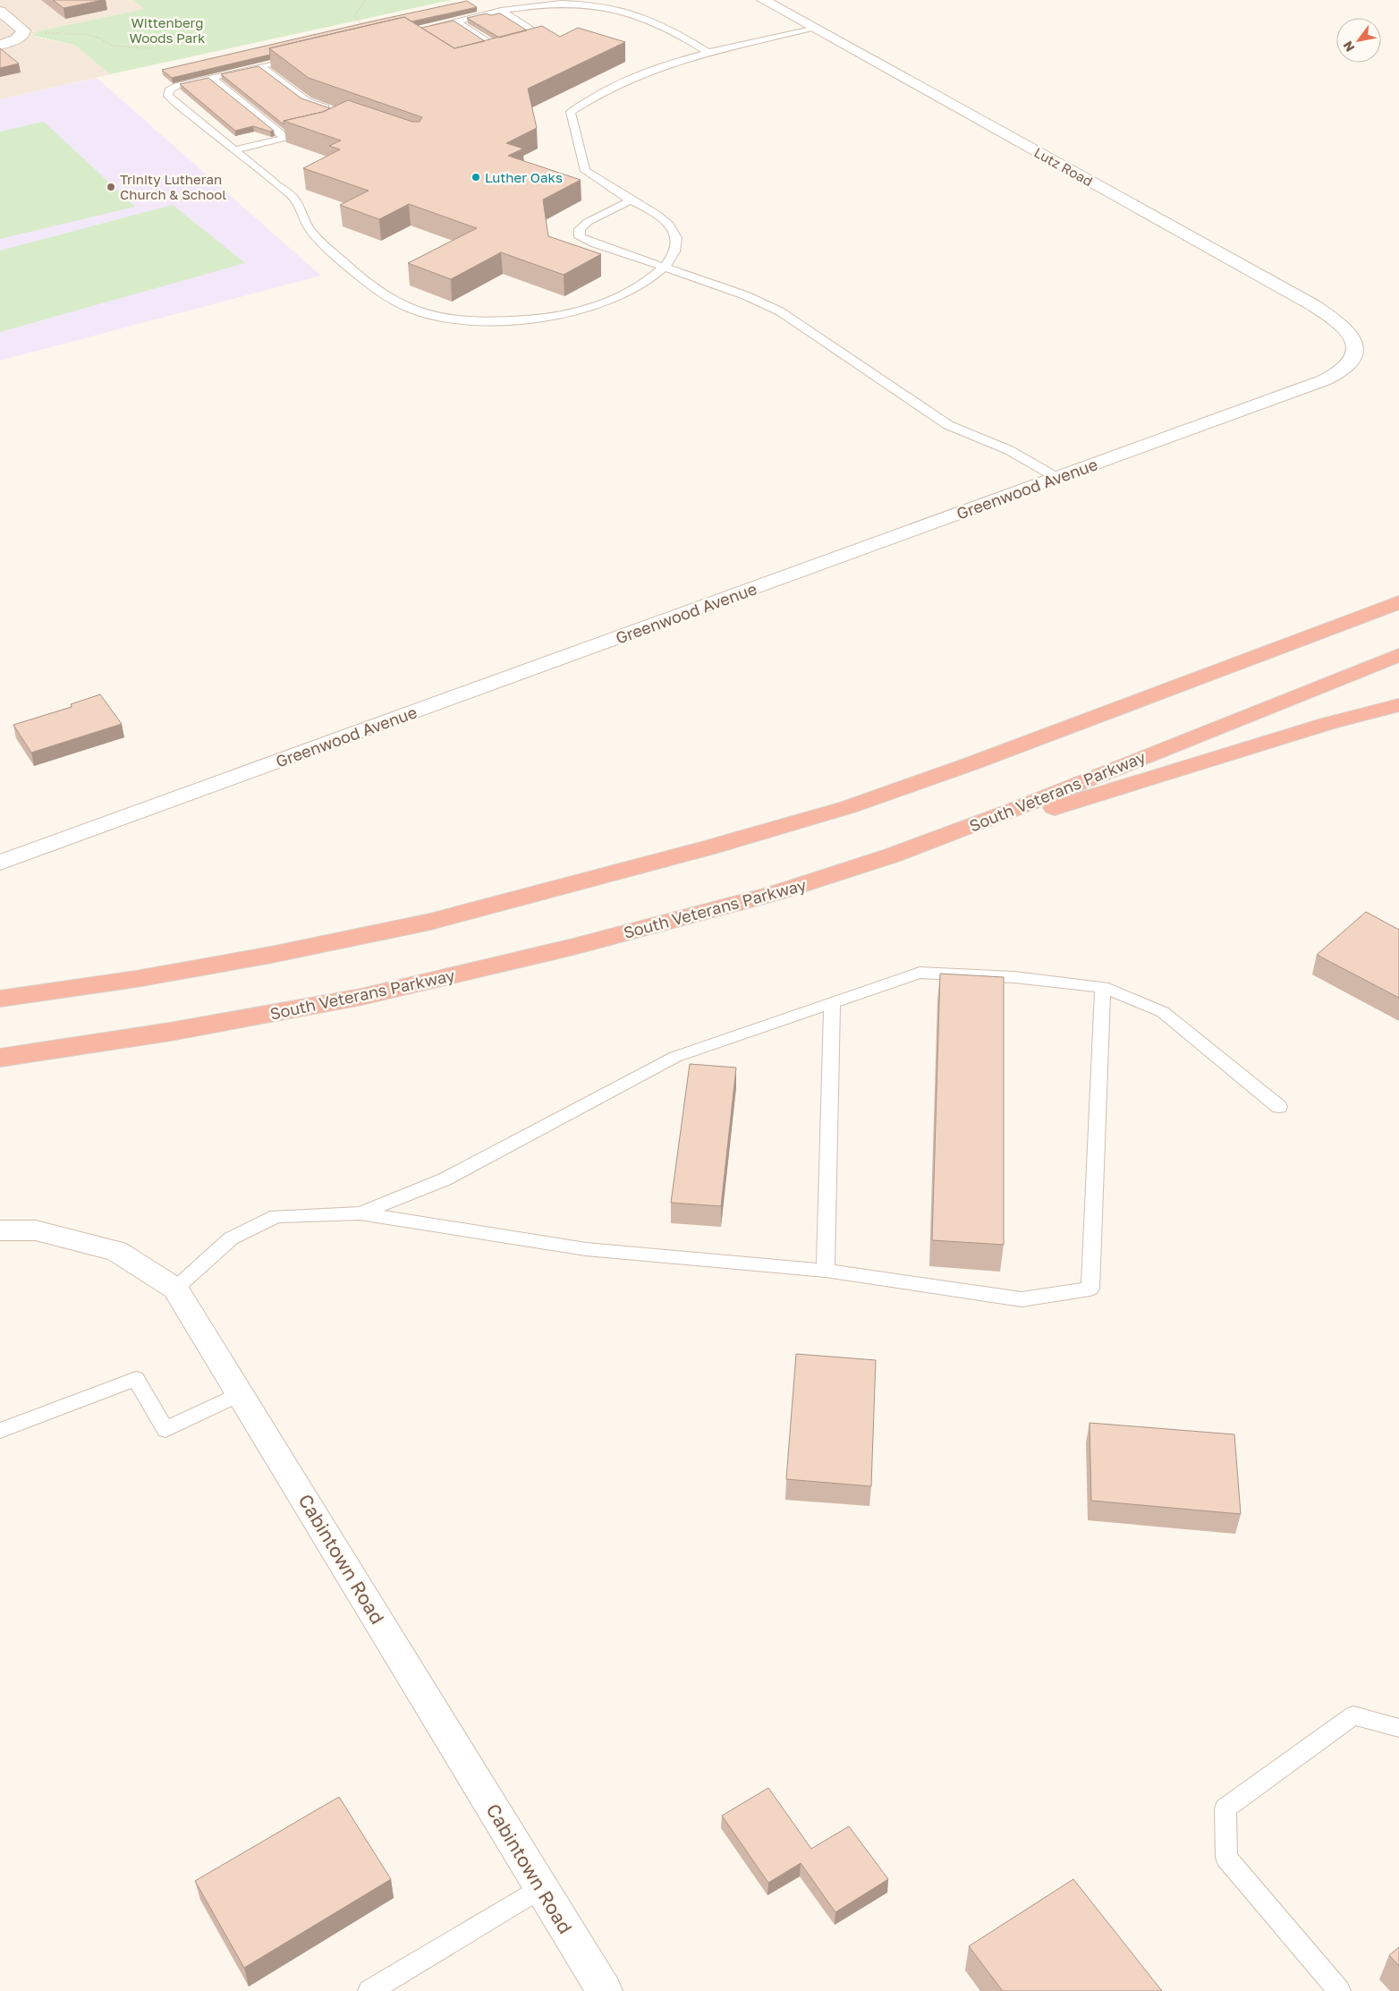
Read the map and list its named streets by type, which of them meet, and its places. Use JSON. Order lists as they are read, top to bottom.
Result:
{
  "streets": {
    "highway": ["South Veterans Parkway"],
    "street": ["Lutz Road", "Greenwood Avenue", "Cabintown Road"]
  },
  "crossings": [
    ["Lutz Road", "Greenwood Avenue"]
  ],
  "parks": ["Wittenberg Woods Park"],
  "places": ["Luther Oaks", "Trinity Lutheran Church & School"],
  "north": "bottom left"
}
